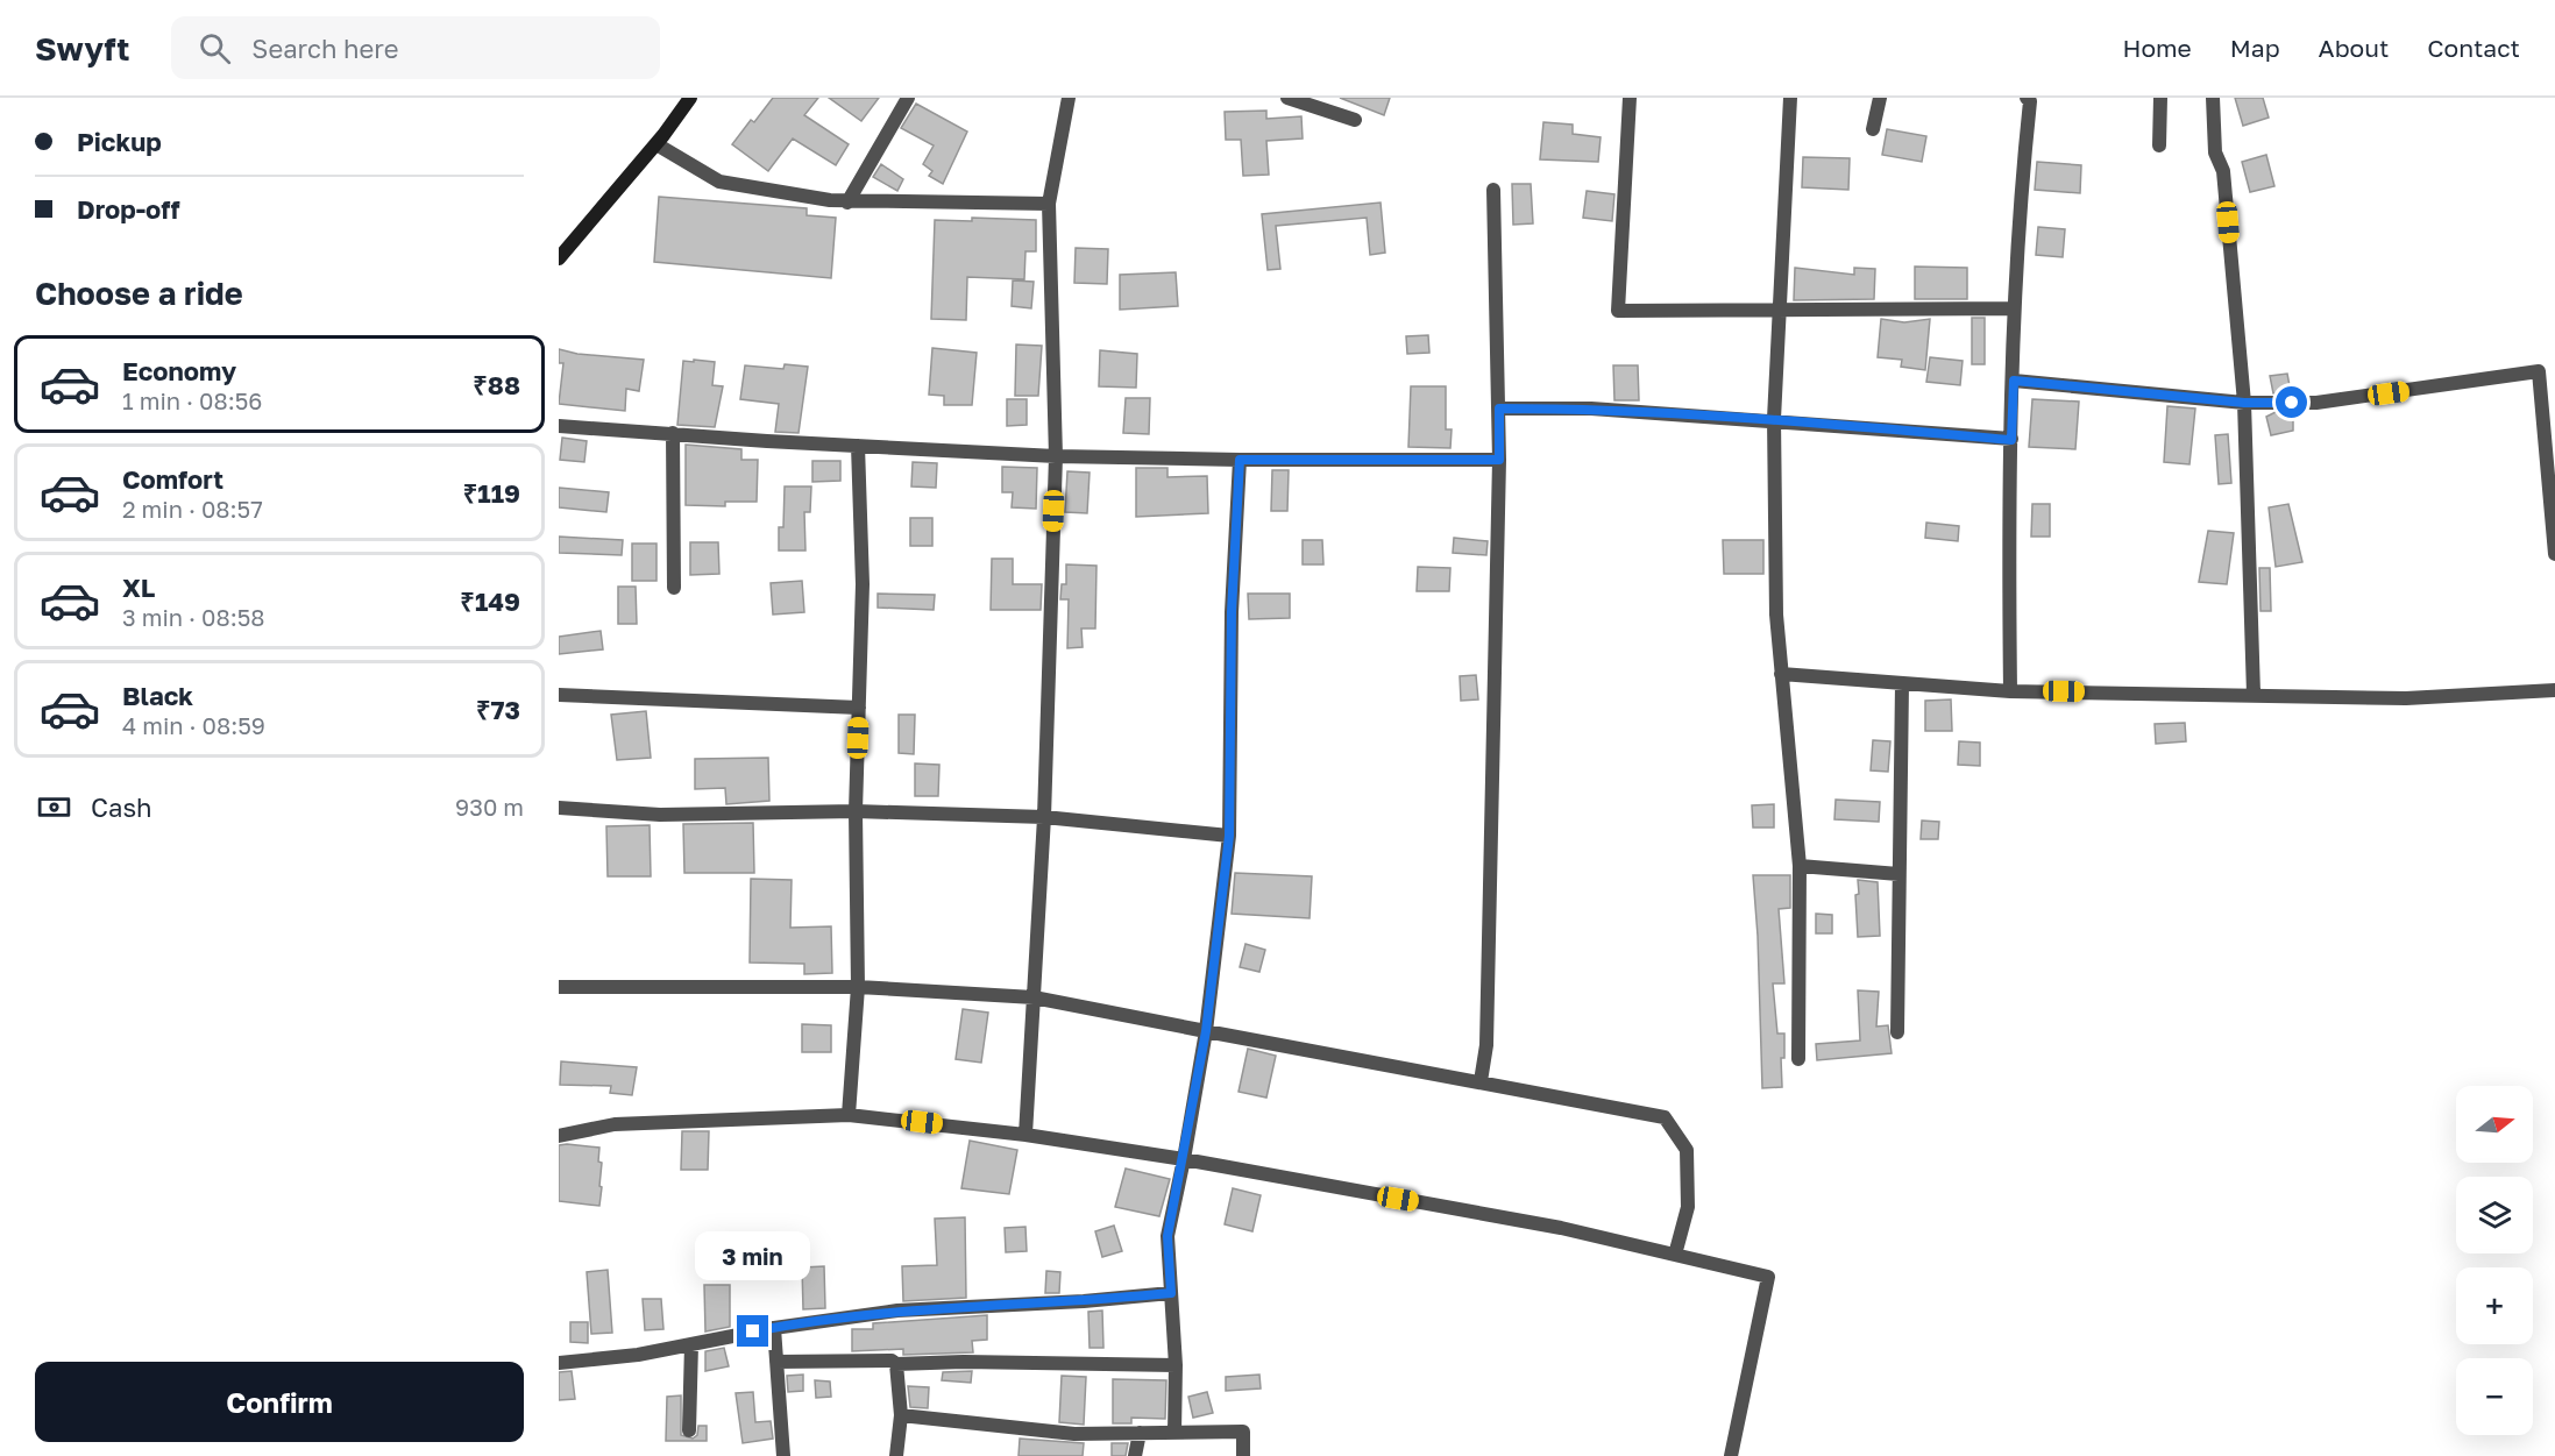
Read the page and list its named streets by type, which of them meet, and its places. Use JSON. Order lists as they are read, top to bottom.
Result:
{
  "north": "right",
  "page": {
    "header": "Swyft",
    "search": "Search here",
    "nav": [
      "Home",
      "Map",
      "About",
      "Contact"
    ],
    "banner": ["Pickup", "Drop-off"],
    "heading": "Choose a ride",
    "list": [
      {
        "name": "Economy",
        "note": "1 min · 08:56",
        "value": "₹88"
      },
      {
        "name": "Comfort",
        "note": "2 min · 08:57",
        "value": "₹119"
      },
      {
        "name": "XL",
        "note": "3 min · 08:58",
        "value": "₹149"
      },
      {
        "name": "Black",
        "note": "4 min · 08:59",
        "value": "₹73"
      }
    ],
    "pay": ["Cash", "930 m"],
    "map_buttons": ["+", "−"],
    "bubble": "3 min",
    "buttons": "Confirm"
  }
}
